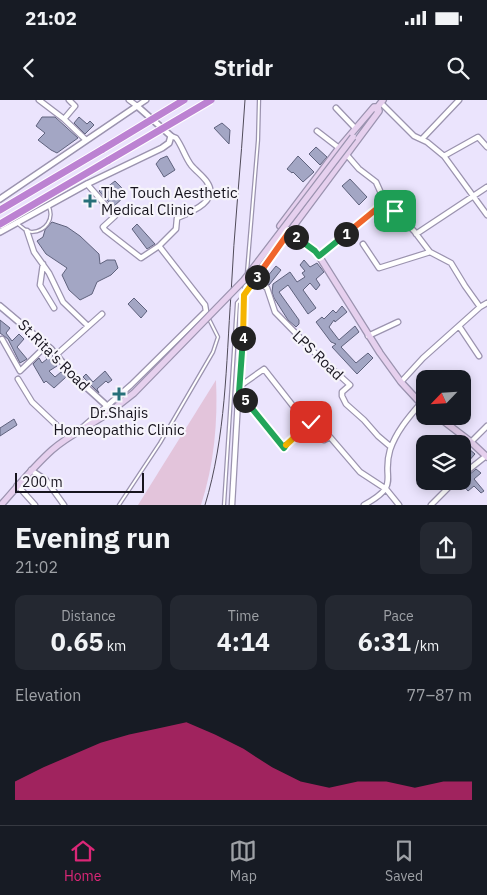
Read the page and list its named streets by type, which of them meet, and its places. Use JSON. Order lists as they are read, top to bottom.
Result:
{
  "streets": {
    "street": ["St.Rita's Road", "LPS Road"]
  },
  "places": {
    "health": ["The Touch Aesthetic Medical Clinic", "Dr.Shajis Homeopathic Clinic"]
  },
  "scale_bar": "200 m",
  "north": "bottom left",
  "page": {
    "status": "21:02",
    "header": "Stridr",
    "pins": [
      "1",
      "2",
      "3",
      "4",
      "5"
    ],
    "scale": "200 m",
    "heading": ["Evening run", "21:02"],
    "stats": [
      ["Distance", "0.65 km"],
      ["Time", "4:14"],
      ["Pace", "6:31 /km"]
    ],
    "chart": ["Elevation", "77–87 m"],
    "tabs": ["Home", "Map", "Saved"]
  }
}
